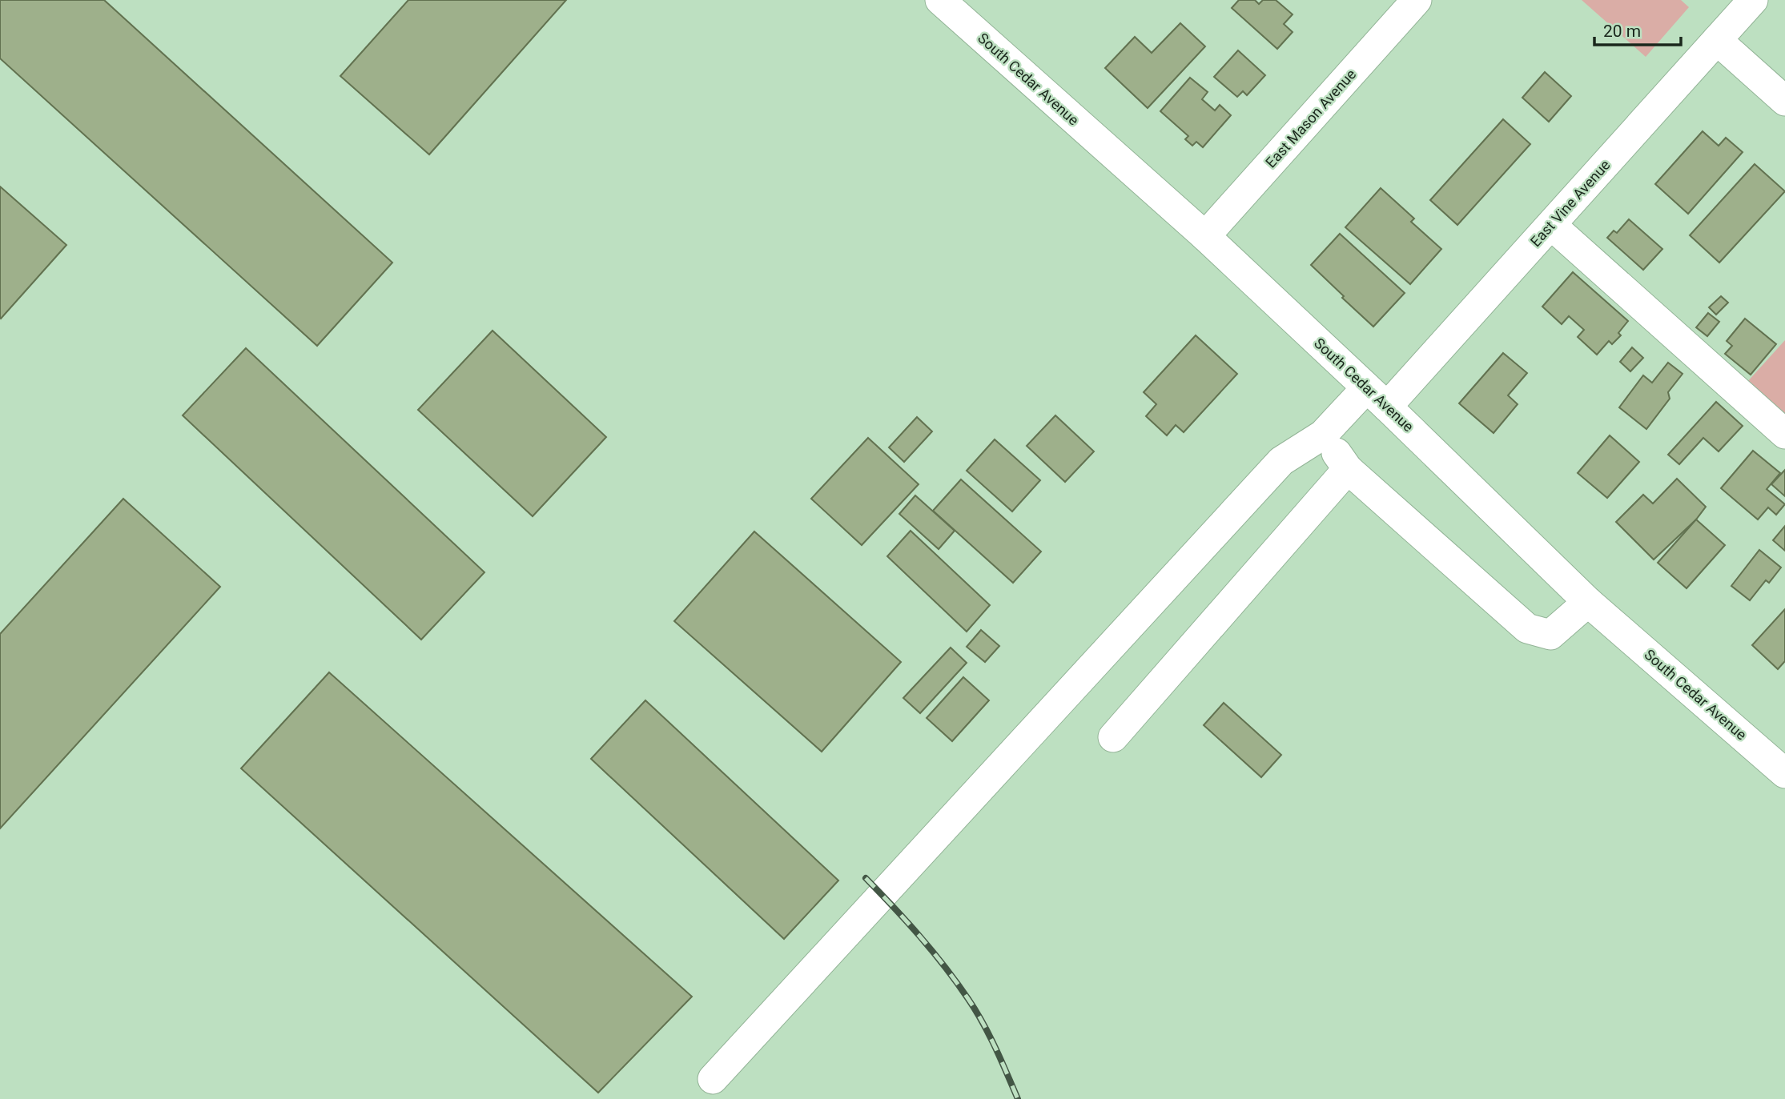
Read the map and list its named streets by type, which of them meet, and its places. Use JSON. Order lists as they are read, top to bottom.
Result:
{
  "streets": {
    "street": ["South Cedar Avenue", "East Mason Avenue", "East Vine Avenue"]
  },
  "crossings": [
    ["South Cedar Avenue", "East Mason Avenue"],
    ["South Cedar Avenue", "East Vine Avenue"]
  ],
  "scale_bar": "20 m"
}
